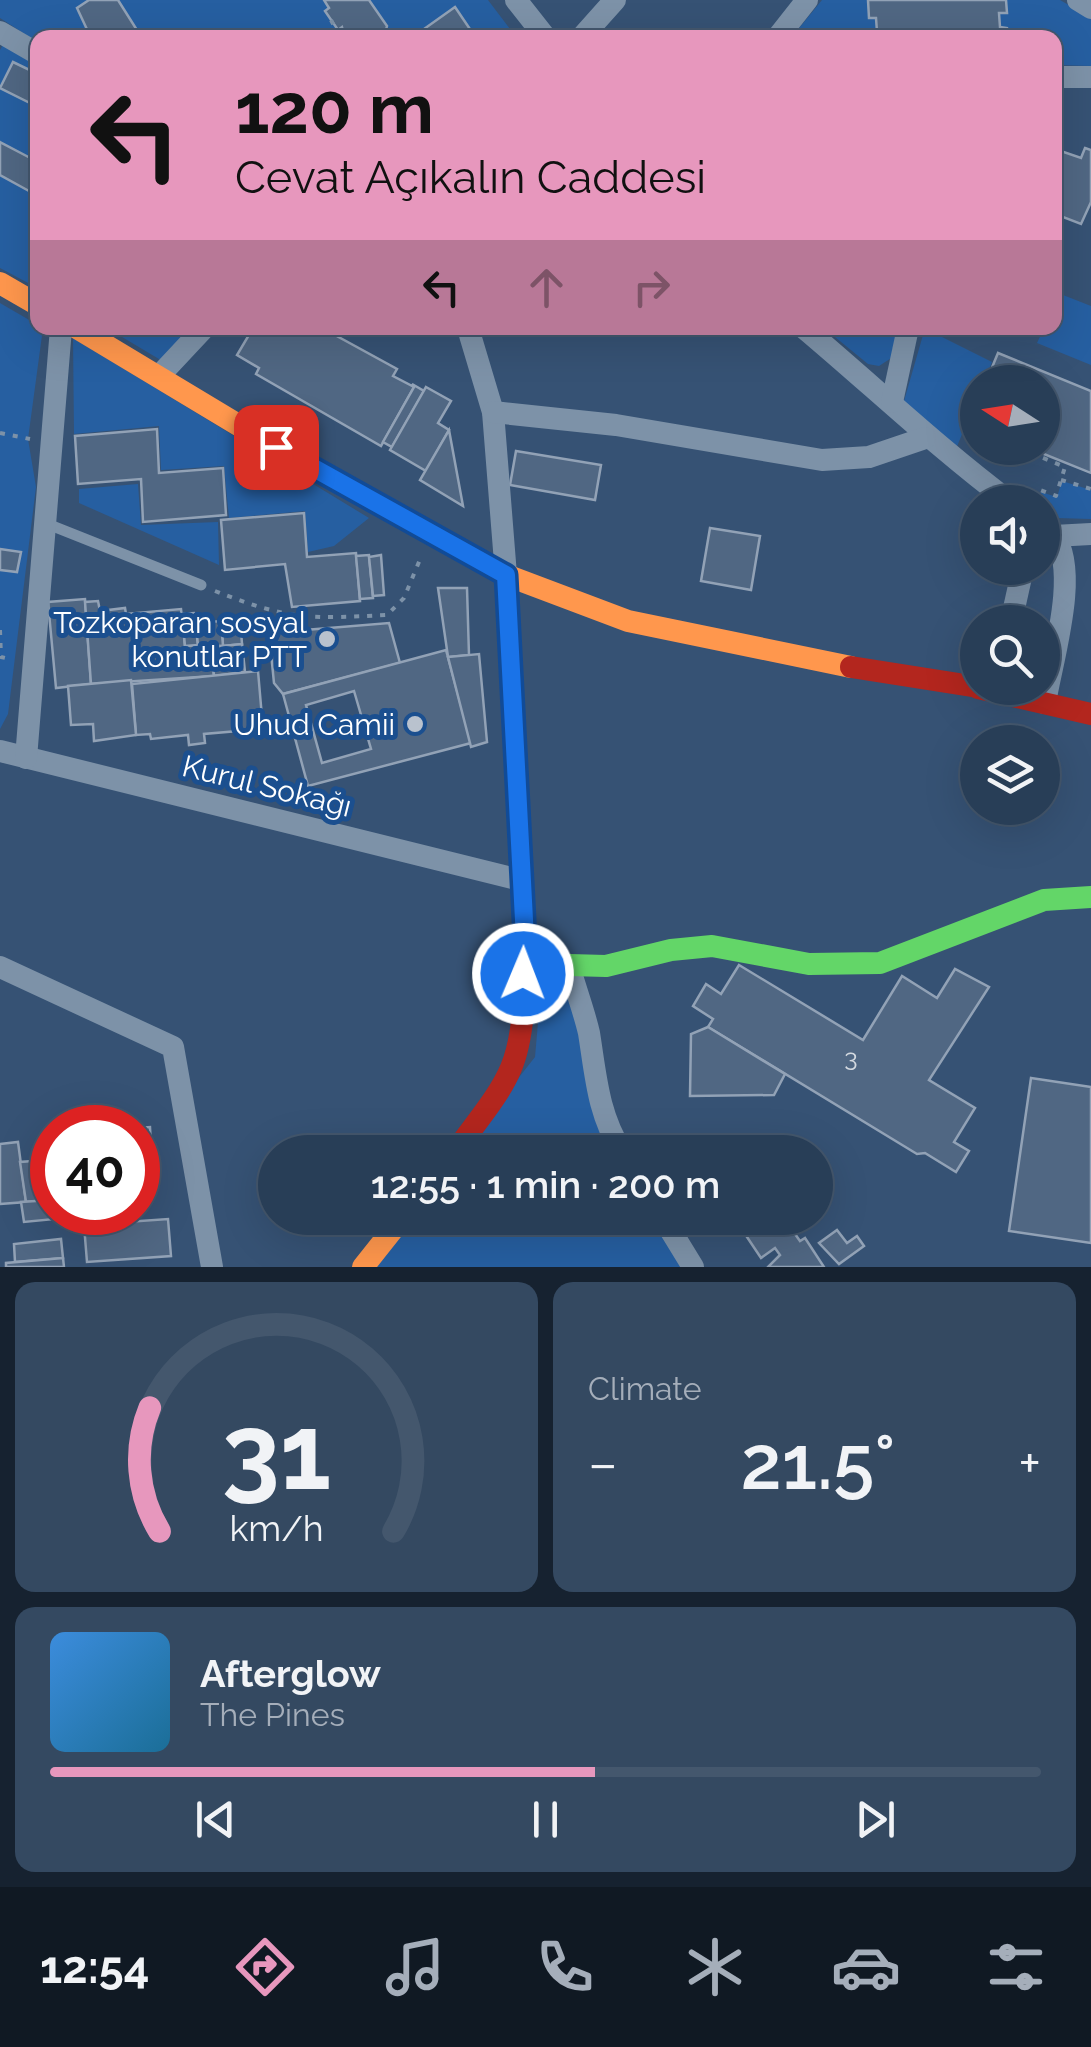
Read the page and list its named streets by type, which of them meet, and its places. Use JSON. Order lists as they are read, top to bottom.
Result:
{
  "streets": {
    "street": ["Kurul Sokağı"]
  },
  "places": ["Tozkoparan sosyal konutlar PTT", "Uhud Camii"],
  "house_numbers": ["3"],
  "north": "left",
  "page": {
    "turn": ["120 m", "Cevat Açıkalın Caddesi"],
    "limit": "40",
    "trip": "12:55 · 1 min · 200 m",
    "tile": "Climate",
    "heat": ["−", "21.5°", "+"],
    "song": ["Afterglow", "The Pines"],
    "tabs": "12:54",
    "gauge": ["31", "km/h"]
  }
}
